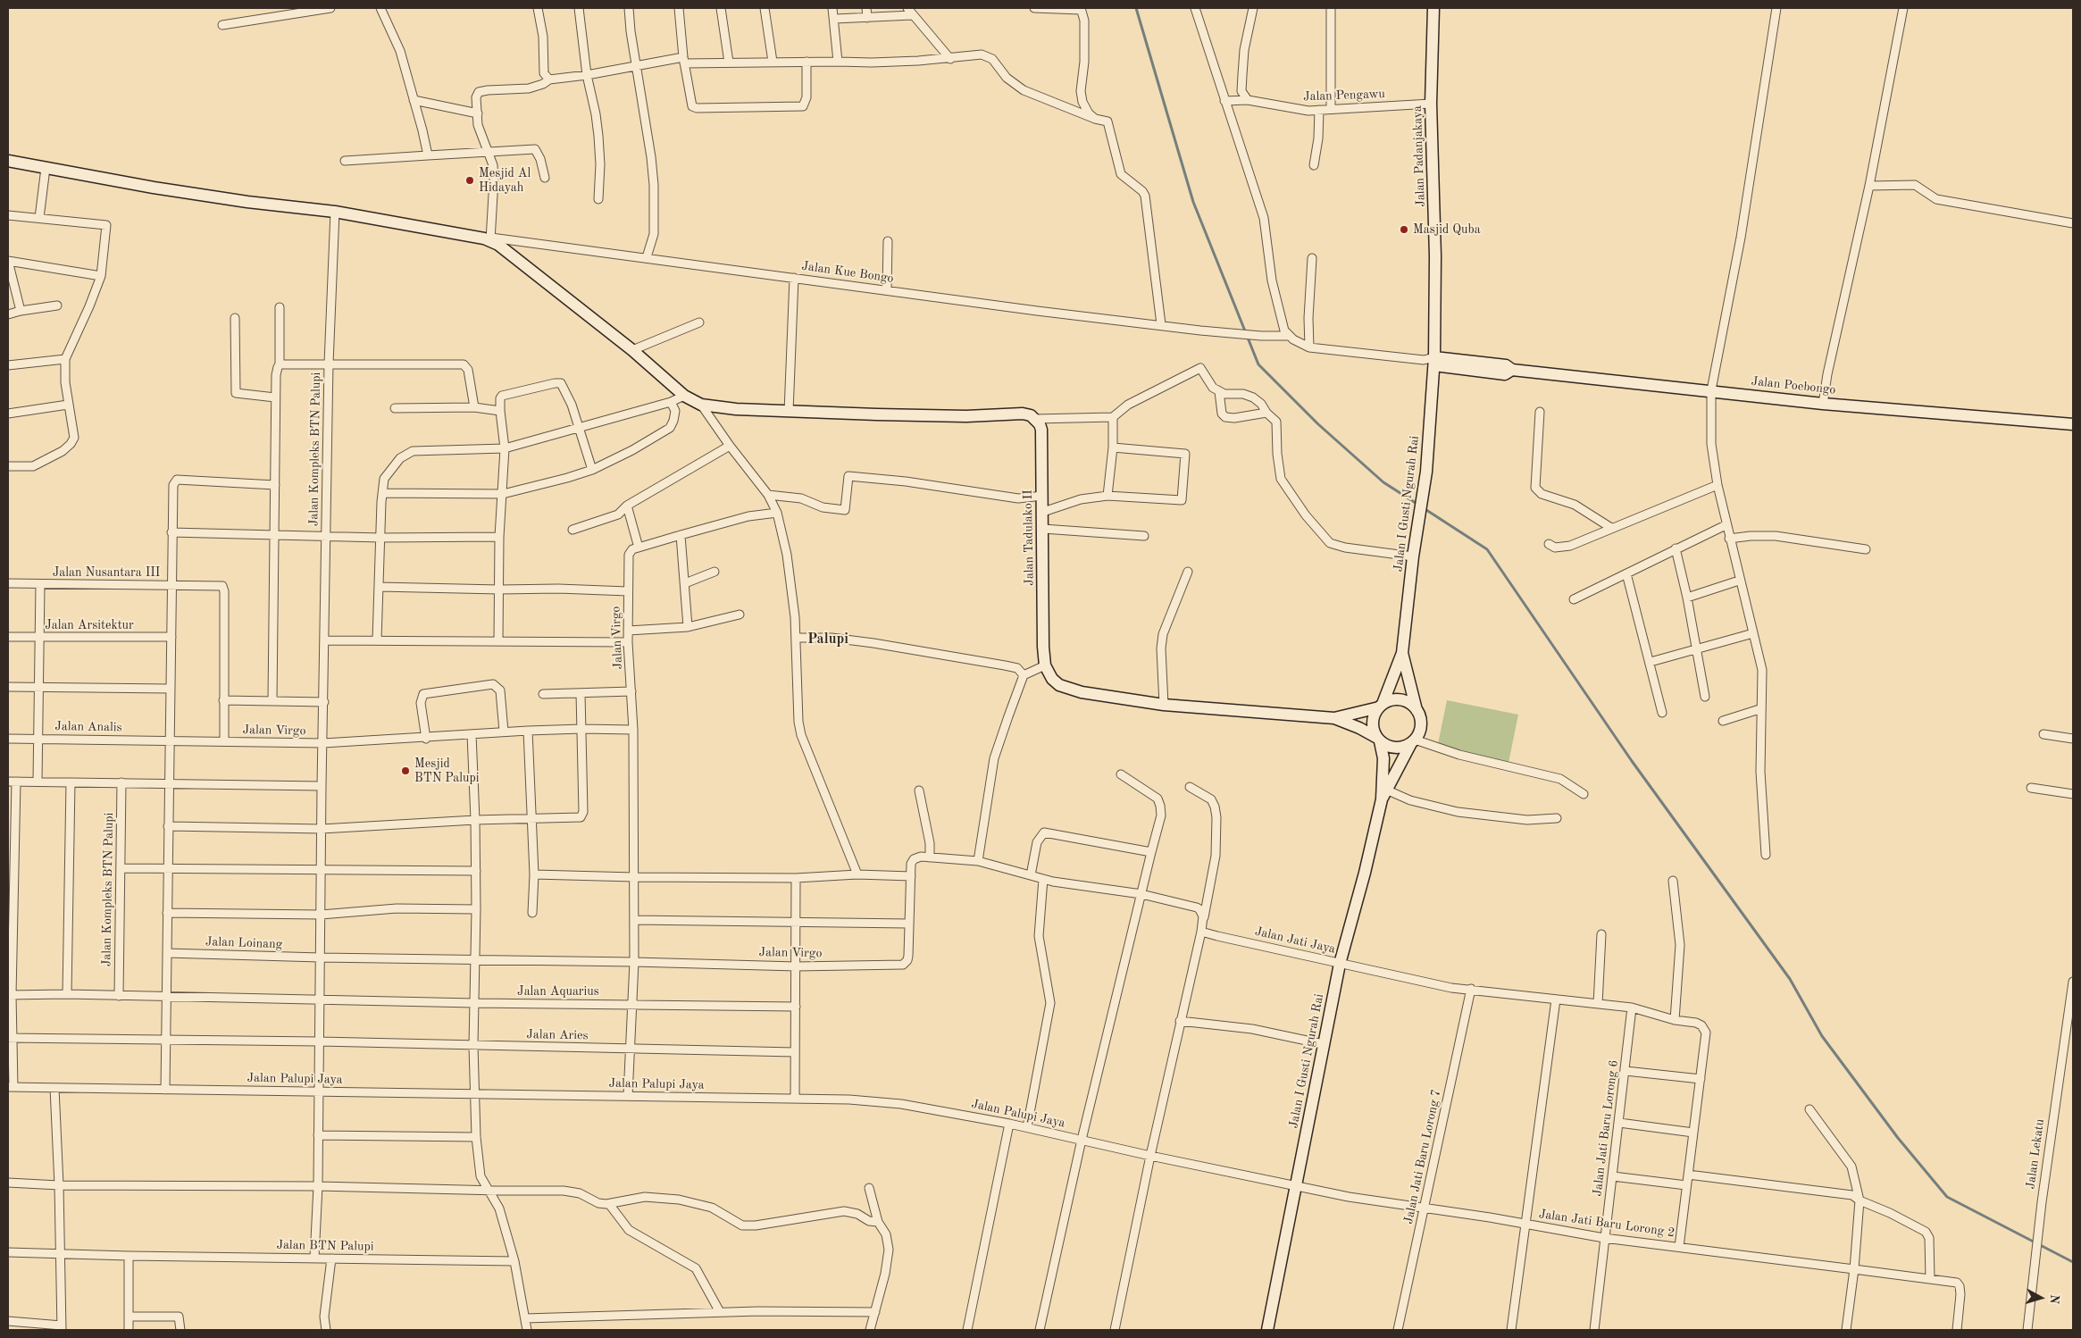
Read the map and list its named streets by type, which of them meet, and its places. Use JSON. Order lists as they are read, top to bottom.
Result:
{
  "streets": {
    "main road": [
      "Jalan Padanjakaya",
      "Jalan Poebongo",
      "Jalan I Gusti Ngurah Rai",
      "Jalan Tadulako II"
    ],
    "street": [
      "Jalan Pengawu",
      "Jalan Kue Bongo",
      "Jalan Kompleks BTN Palupi",
      "Jalan Nusantara III",
      "Jalan Arsitektur",
      "Jalan Virgo",
      "Jalan Analis",
      "Jalan Jati Jaya",
      "Jalan Loinang",
      "Jalan Aquarius",
      "Jalan Aries",
      "Jalan Palupi Jaya",
      "Jalan Jati Baru Lorong 6",
      "Jalan Lekatu",
      "Jalan Jati Baru Lorong 7",
      "Jalan Jati Baru Lorong 2",
      "Jalan BTN Palupi"
    ]
  },
  "crossings": [
    ["Jalan Pengawu", "Jalan Padanjakaya"],
    ["Jalan Padanjakaya", "Jalan Poebongo"],
    ["Jalan Padanjakaya", "Jalan I Gusti Ngurah Rai"],
    ["Jalan Poebongo", "Jalan I Gusti Ngurah Rai"],
    ["Jalan Kompleks BTN Palupi", "Jalan Virgo"],
    ["Jalan Kompleks BTN Palupi", "Jalan Loinang"],
    ["Jalan Kompleks BTN Palupi", "Jalan Aquarius"],
    ["Jalan Kompleks BTN Palupi", "Jalan Aries"],
    ["Jalan Kompleks BTN Palupi", "Jalan Palupi Jaya"],
    ["Jalan Kompleks BTN Palupi", "Jalan BTN Palupi"],
    ["Jalan I Gusti Ngurah Rai", "Jalan Jati Jaya"],
    ["Jalan I Gusti Ngurah Rai", "Jalan Palupi Jaya"],
    ["Jalan I Gusti Ngurah Rai", "Jalan Jati Baru Lorong 2"],
    ["Jalan Nusantara III", "Jalan Arsitektur"],
    ["Jalan Nusantara III", "Jalan Analis"],
    ["Jalan Virgo", "Jalan Loinang"],
    ["Jalan Virgo", "Jalan Aquarius"],
    ["Jalan Virgo", "Jalan Aries"],
    ["Jalan Virgo", "Jalan Palupi Jaya"],
    ["Jalan Jati Jaya", "Jalan Jati Baru Lorong 6"],
    ["Jalan Jati Jaya", "Jalan Jati Baru Lorong 7"],
    ["Jalan Jati Jaya", "Jalan Jati Baru Lorong 2"],
    ["Jalan Palupi Jaya", "Jalan Jati Baru Lorong 2"],
    ["Jalan Jati Baru Lorong 6", "Jalan Jati Baru Lorong 2"],
    ["Jalan Jati Baru Lorong 7", "Jalan Jati Baru Lorong 2"]
  ],
  "districts": ["Palupi"],
  "places": ["Mesjid Al Hidayah", "Masjid Quba", "Mesjid BTN Palupi"],
  "north": "right"
}
